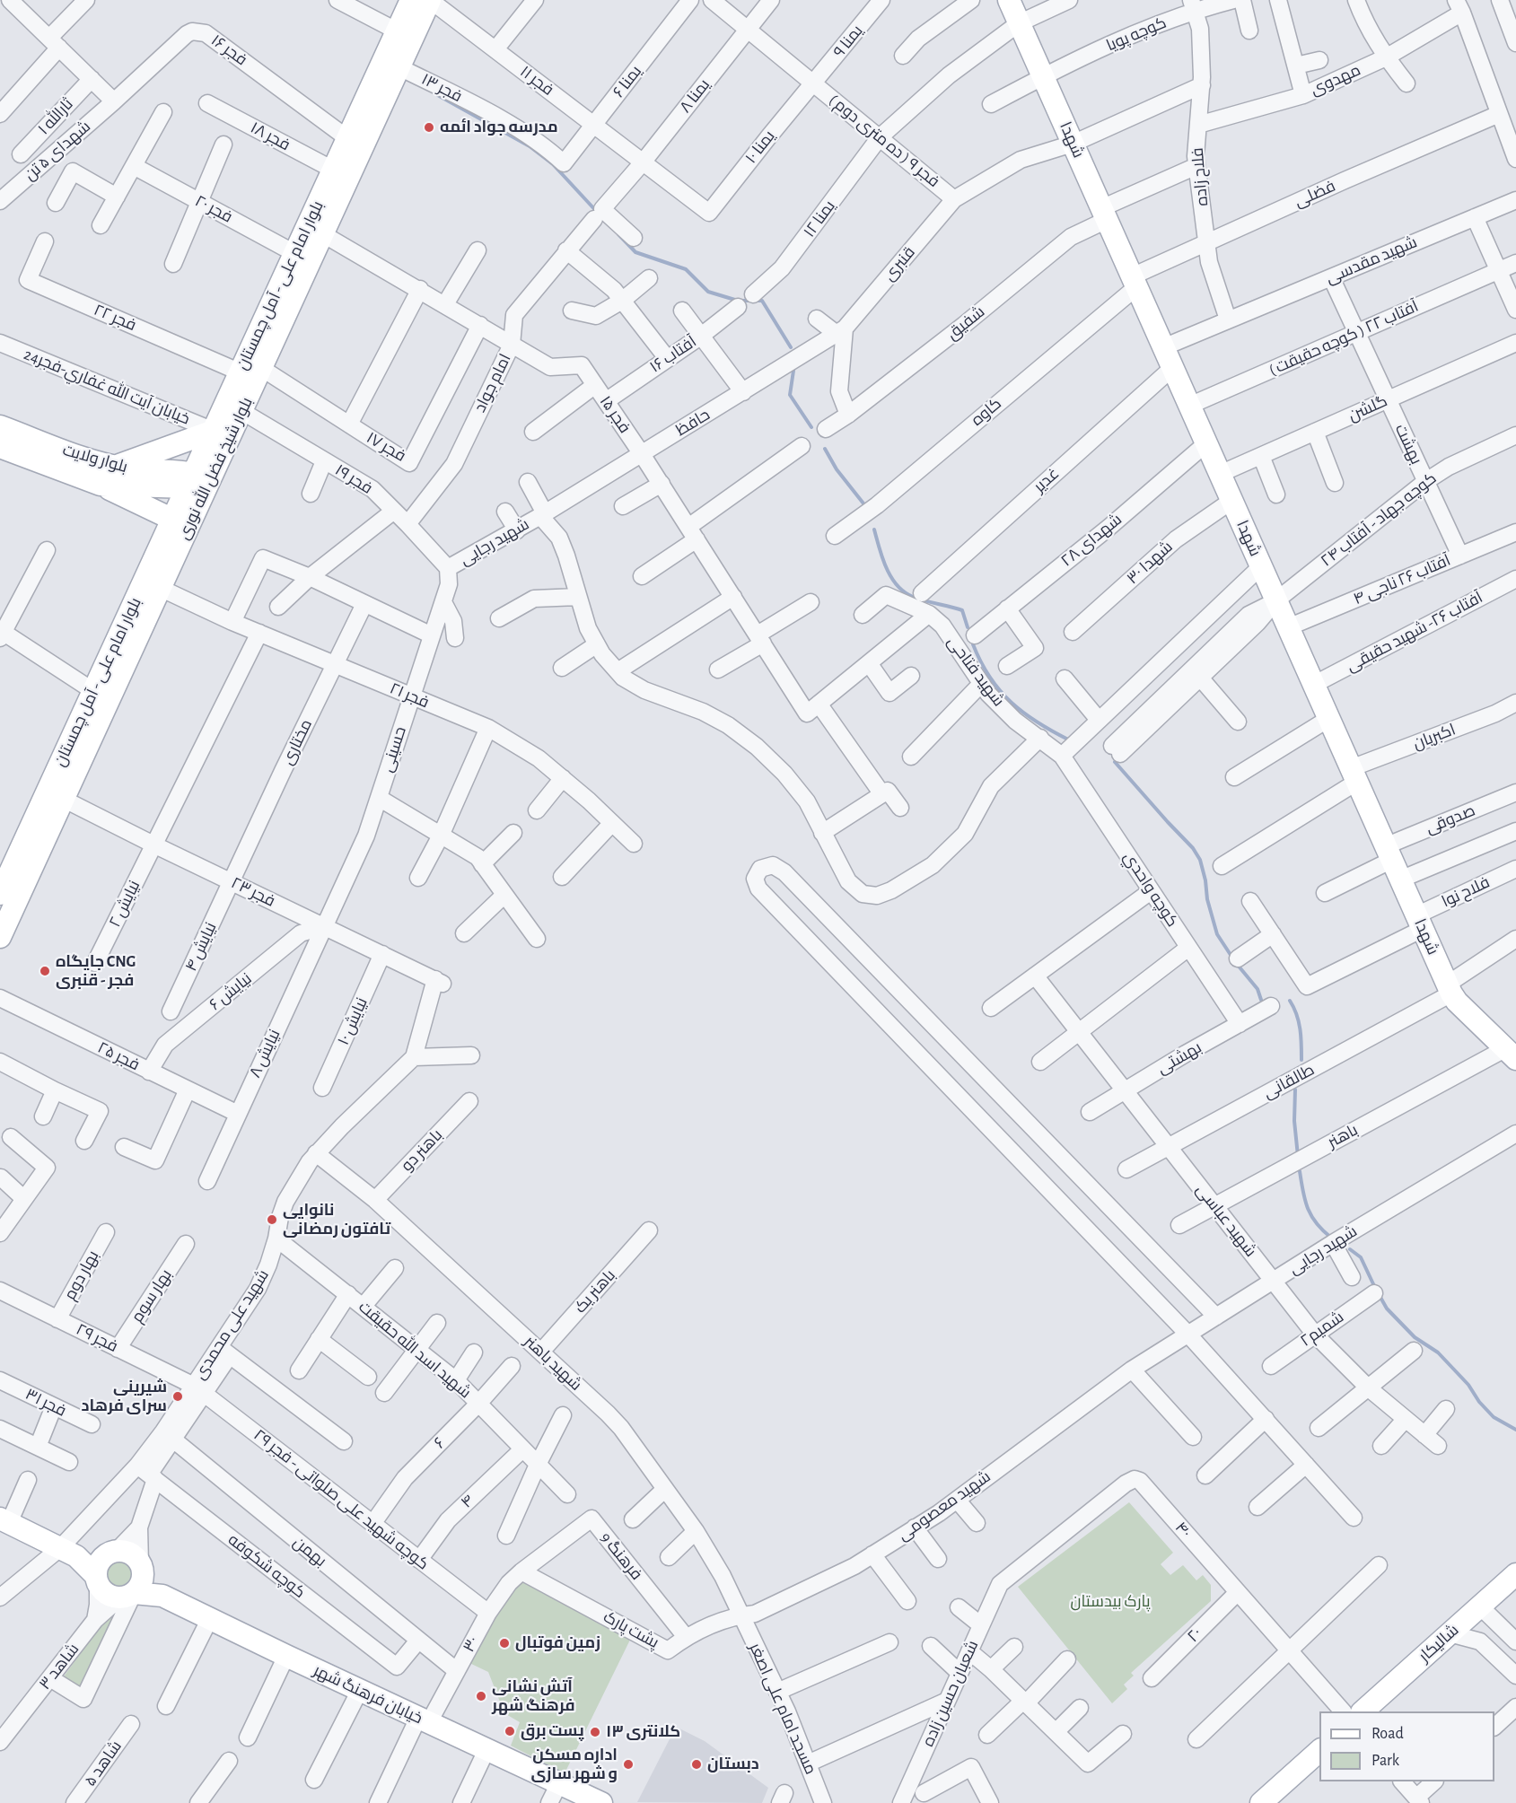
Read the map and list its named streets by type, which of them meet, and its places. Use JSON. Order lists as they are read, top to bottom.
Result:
{
  "streets": {
    "main road": [
      "شهدا",
      "بلوار امام علی - آمل چمستان",
      "بلوار ولایت",
      "بلوار شیخ فضل الله نوری",
      "شالیکار",
      "خیابان فرهنگ شهر"
    ],
    "street": [
      "کوچه پویا",
      "یمنا ۹",
      "فجر ۱۶",
      "مهدوی",
      "فجر ۱۱",
      "یمنا ۶",
      "فجر ۱۳",
      "یمنا ۸",
      "ثارالله ۱",
      "فجر ۱۸",
      "فجر ۹ ( ده متری دوم )",
      "یمنا ۱۰",
      "شهدای ۵ تن",
      "فلاح زاده",
      "فضلی",
      "فجر ۲۰",
      "یمنا ۱۲",
      "شهید مقدسی",
      "قنبری",
      "فجر ۲۲",
      "شفیق",
      "آفتاب ۲۲ ( کوچه حقیقت )",
      "آفتاب ۱۶",
      "امام جواد",
      "خيابان آيت الله غفاري-فجر24",
      "گلشن",
      "کاوه",
      "فجر ۱۵",
      "حافظ",
      "بهشت",
      "فجر ۱۷",
      "فجر ۱۹",
      "غدیر",
      "کوچه جهاد - آفتاب ۲۴",
      "شهدای ۲۸",
      "شهید رجایی",
      "شهدا ۳۰",
      "آفتاب ۲۶ ناجی ۴",
      "آفتاب ۲۶- شهید حقیقی",
      "شهید فتاحی",
      "فجر ۲۱",
      "اکبریان",
      "مختاری",
      "حسینی",
      "صدوقی",
      "كوچه واحدي",
      "فجر ۲۳",
      "فلاح نوا",
      "نیایش ۲",
      "نیایش ۴",
      "نیایش ۶",
      "نیایش ۱۰",
      "نیایش ۸",
      "فجر ۲۵",
      "بهشتی",
      "طالقانی",
      "باهنر",
      "باهنر دو",
      "شهید عباسی",
      "بهار دوم",
      "باهنر یک",
      "بهار سوم",
      "شهید علی محمدی",
      "شمیم۲",
      "فجر ۲۹",
      "شهید اسد الله حقیقت",
      "شهید باهنر",
      "فجر ۳۱",
      "۶",
      "کوچه شهید علی صلواتی - فجر ۲۹",
      "۴",
      "شهید معصومی",
      "۴۰",
      "بهمن",
      "فرهنگ 9",
      "کوچه شکوفه",
      "پشت پارک",
      "۲۰",
      "۳۰",
      "شاهد ۳",
      "شعبان حسین زاده",
      "مسجد امام علی اصغر",
      "شاهد ۵"
    ]
  },
  "crossings": [
    ["کوچه پویا", "شهدا"],
    ["کوچه پویا", "فلاح زاده"],
    ["یمنا ۹", "فجر ۹ ( ده متری دوم )"],
    ["یمنا ۹", "یمنا ۱۰"],
    ["فجر ۱۶", "شهدای ۵ تن"],
    ["فجر ۱۶", "بلوار امام علی - آمل چمستان"],
    ["مهدوی", "فلاح زاده"],
    ["فجر ۱۱", "یمنا ۶"],
    ["فجر ۱۱", "یمنا ۸"],
    ["فجر ۱۱", "یمنا ۱۰"],
    ["فجر ۱۱", "امام جواد"],
    ["فجر ۱۱", "بلوار شیخ فضل الله نوری"],
    ["یمنا ۶", "فجر ۱۳"],
    ["فجر ۱۳", "بلوار شیخ فضل الله نوری"],
    ["یمنا ۸", "فجر ۹ ( ده متری دوم )"],
    ["یمنا ۸", "امام جواد"],
    ["فجر ۱۸", "بلوار امام علی - آمل چمستان"],
    ["شهدا", "فجر ۹ ( ده متری دوم )"],
    ["شهدا", "فضلی"],
    ["شهدا", "یمنا ۱۲"],
    ["شهدا", "شهید مقدسی"],
    ["شهدا", "شفیق"],
    ["شهدا", "آفتاب ۲۲ ( کوچه حقیقت )"],
    ["شهدا", "گلشن"],
    ["شهدا", "کاوه"],
    ["شهدا", "غدیر"],
    ["شهدا", "کوچه جهاد - آفتاب ۲۴"],
    ["شهدا", "شهدای ۲۸"],
    ["شهدا", "شهدا ۳۰"],
    ["شهدا", "آفتاب ۲۶ ناجی ۴"],
    ["شهدا", "آفتاب ۲۶- شهید حقیقی"],
    ["شهدا", "اکبریان"],
    ["شهدا", "صدوقی"],
    ["شهدا", "فلاح نوا"],
    ["شهدا", "طالقانی"],
    ["شهدا", "باهنر"],
    ["فجر ۹ ( ده متری دوم )", "یمنا ۱۰"],
    ["فجر ۹ ( ده متری دوم )", "فلاح زاده"],
    ["فجر ۹ ( ده متری دوم )", "یمنا ۱۲"],
    ["فجر ۹ ( ده متری دوم )", "قنبری"],
    ["فلاح زاده", "فضلی"],
    ["فلاح زاده", "شهید مقدسی"],
    ["فلاح زاده", "شفیق"],
    ["فضلی", "کاوه"],
    ["فجر ۲۰", "بلوار امام علی - آمل چمستان"],
    ["شهید مقدسی", "بهشت"],
    ["قنبری", "حافظ"],
    ["بلوار امام علی - آمل چمستان", "فجر ۲۲"],
    ["بلوار امام علی - آمل چمستان", "خيابان آيت الله غفاري-فجر24"],
    ["بلوار امام علی - آمل چمستان", "بلوار ولایت"],
    ["بلوار امام علی - آمل چمستان", "بلوار شیخ فضل الله نوری"],
    ["آفتاب ۲۲ ( کوچه حقیقت )", "بهشت"],
    ["آفتاب ۱۶", "فجر ۱۵"],
    ["امام جواد", "فجر ۱۵"],
    ["امام جواد", "فجر ۱۹"],
    ["گلشن", "بهشت"],
    ["فجر ۱۵", "حافظ"],
    ["فجر ۱۵", "فجر ۱۷"],
    ["فجر ۱۵", "بلوار شیخ فضل الله نوری"],
    ["حافظ", "شهید رجایی"],
    ["بهشت", "کوچه جهاد - آفتاب ۲۴"],
    ["بهشت", "آفتاب ۲۶ ناجی ۴"],
    ["فجر ۱۷", "بلوار شیخ فضل الله نوری"],
    ["بلوار ولایت", "بلوار شیخ فضل الله نوری"],
    ["بلوار شیخ فضل الله نوری", "فجر ۱۹"],
    ["بلوار شیخ فضل الله نوری", "فجر ۲۱"],
    ["فجر ۱۹", "شهید رجایی"],
    ["فجر ۱۹", "حسینی"],
    ["شهید رجایی", "حسینی"],
    ["شهید رجایی", "شهید عباسی"],
    ["شهید رجایی", "شهید معصومی"],
    ["شهید فتاحی", "كوچه واحدي"],
    ["فجر ۲۱", "مختاری"],
    ["فجر ۲۱", "حسینی"],
    ["فجر ۲۱", "نیایش ۲"],
    ["مختاری", "فجر ۲۳"],
    ["مختاری", "نیایش ۴"],
    ["حسینی", "فجر ۲۳"],
    ["حسینی", "نیایش ۶"],
    ["حسینی", "نیایش ۸"],
    ["كوچه واحدي", "بهشتی"],
    ["فجر ۲۳", "نیایش ۲"],
    ["فجر ۲۳", "نیایش ۴"],
    ["فجر ۲۳", "نیایش ۶"],
    ["فجر ۲۳", "نیایش ۱۰"],
    ["فجر ۲۳", "نیایش ۸"],
    ["فجر ۲۳", "شهید علی محمدی"],
    ["نیایش ۶", "نیایش ۸"],
    ["نیایش ۶", "فجر ۲۵"],
    ["نیایش ۸", "فجر ۲۵"],
    ["بهشتی", "شهید عباسی"],
    ["طالقانی", "شهید عباسی"],
    ["باهنر", "شهید عباسی"],
    ["باهنر دو", "شهید باهنر"],
    ["شهید عباسی", "شمیم۲"],
    ["بهار دوم", "فجر ۲۹"],
    ["باهنر یک", "شهید باهنر"],
    ["بهار سوم", "فجر ۲۹"],
    ["شهید علی محمدی", "فجر ۲۹"],
    ["شهید علی محمدی", "شهید اسد الله حقیقت"],
    ["شهید علی محمدی", "شهید باهنر"],
    ["شهید علی محمدی", "کوچه شهید علی صلواتی - فجر ۲۹"],
    ["شهید علی محمدی", "بهمن"],
    ["شهید علی محمدی", "کوچه شکوفه"],
    ["فجر ۲۹", "کوچه شهید علی صلواتی - فجر ۲۹"],
    ["شهید اسد الله حقیقت", "۶"],
    ["شهید اسد الله حقیقت", "۴"],
    ["شهید باهنر", "شهید معصومی"],
    ["شهید باهنر", "پشت پارک"],
    ["شهید باهنر", "مسجد امام علی اصغر"],
    ["۶", "کوچه شهید علی صلواتی - فجر ۲۹"],
    ["کوچه شهید علی صلواتی - فجر ۲۹", "۴"],
    ["کوچه شهید علی صلواتی - فجر ۲۹", "۳۰"],
    ["شهید معصومی", "پشت پارک"],
    ["شهید معصومی", "مسجد امام علی اصغر"],
    ["۴۰", "۲۰"],
    ["۴۰", "شعبان حسین زاده"],
    ["بهمن", "کوچه شکوفه"],
    ["بهمن", "۳۰"],
    ["فرهنگ 9", "پشت پارک"],
    ["فرهنگ 9", "۳۰"],
    ["پشت پارک", "۳۰"],
    ["پشت پارک", "مسجد امام علی اصغر"],
    ["۳۰", "خیابان فرهنگ شهر"],
    ["شاهد ۳", "خیابان فرهنگ شهر"]
  ],
  "parks": ["پارک بیدستان"],
  "places": [
    "مدرسه جواد ائمه",
    "جایگاه CNG فجر - قنبری",
    "نانوایی تافتون رمضانی",
    "شیرینی سرای فرهاد",
    "زمین فوتبال",
    "آتش نشانی فرهنگ شهر",
    "پست برق",
    "کلانتری ۱۳",
    "اداره مسکن و شهر سازی",
    "دبستان"
  ],
  "legend": ["Road", "Park"]
}
